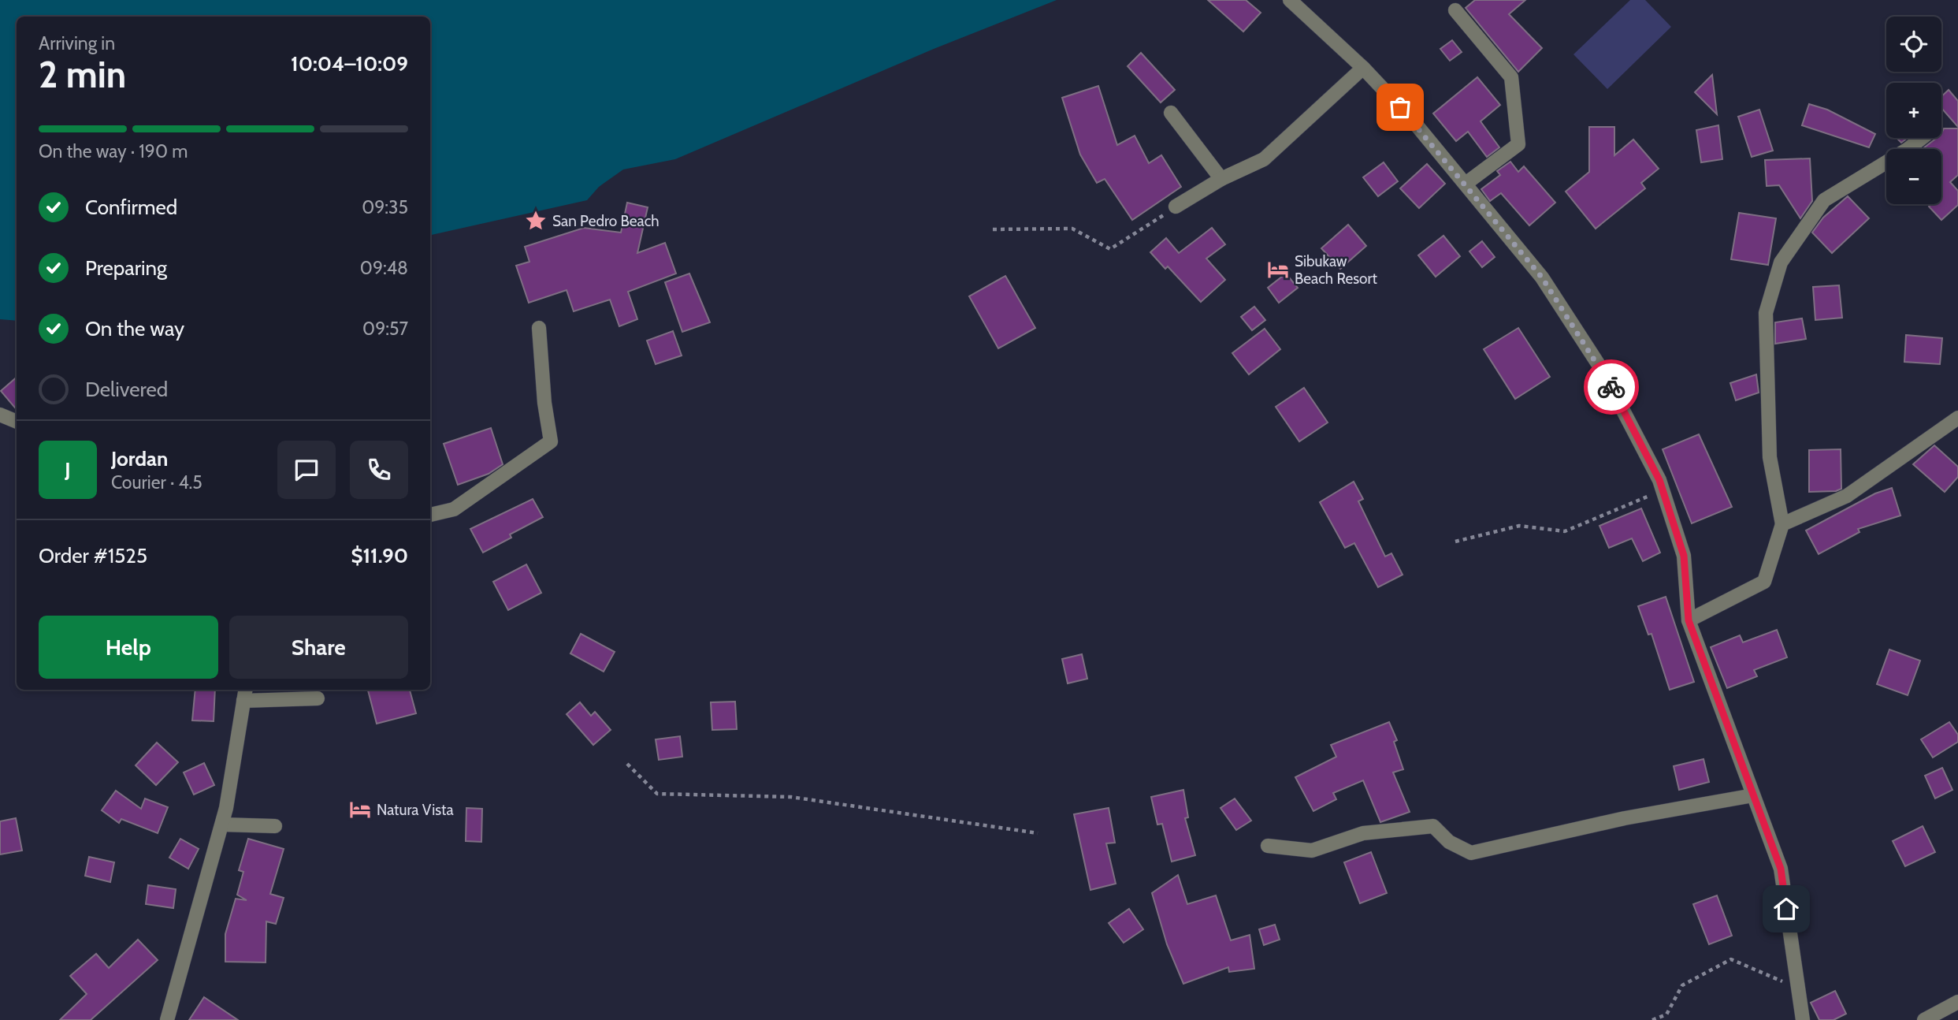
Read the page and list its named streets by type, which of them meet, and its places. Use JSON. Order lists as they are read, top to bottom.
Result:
{
  "places": {
    "place": ["San Pedro Beach"],
    "hotel": ["Sibukaw Beach Resort", "Natura Vista"]
  },
  "page": {
    "map_buttons": ["+", "−"],
    "heading": ["2 min", "Arriving in", "10:04–10:09"],
    "panel": [
      "Jordan",
      "Courier · 4.5",
      "Order #1525",
      "$11.90"
    ],
    "bar": "On the way · 190 m",
    "list": [
      ["Confirmed", "09:35"],
      ["Preparing", "09:48"],
      ["On the way", "09:57"],
      "Delivered"
    ],
    "round": "J",
    "buttons": ["Help", "Share"]
  }
}
